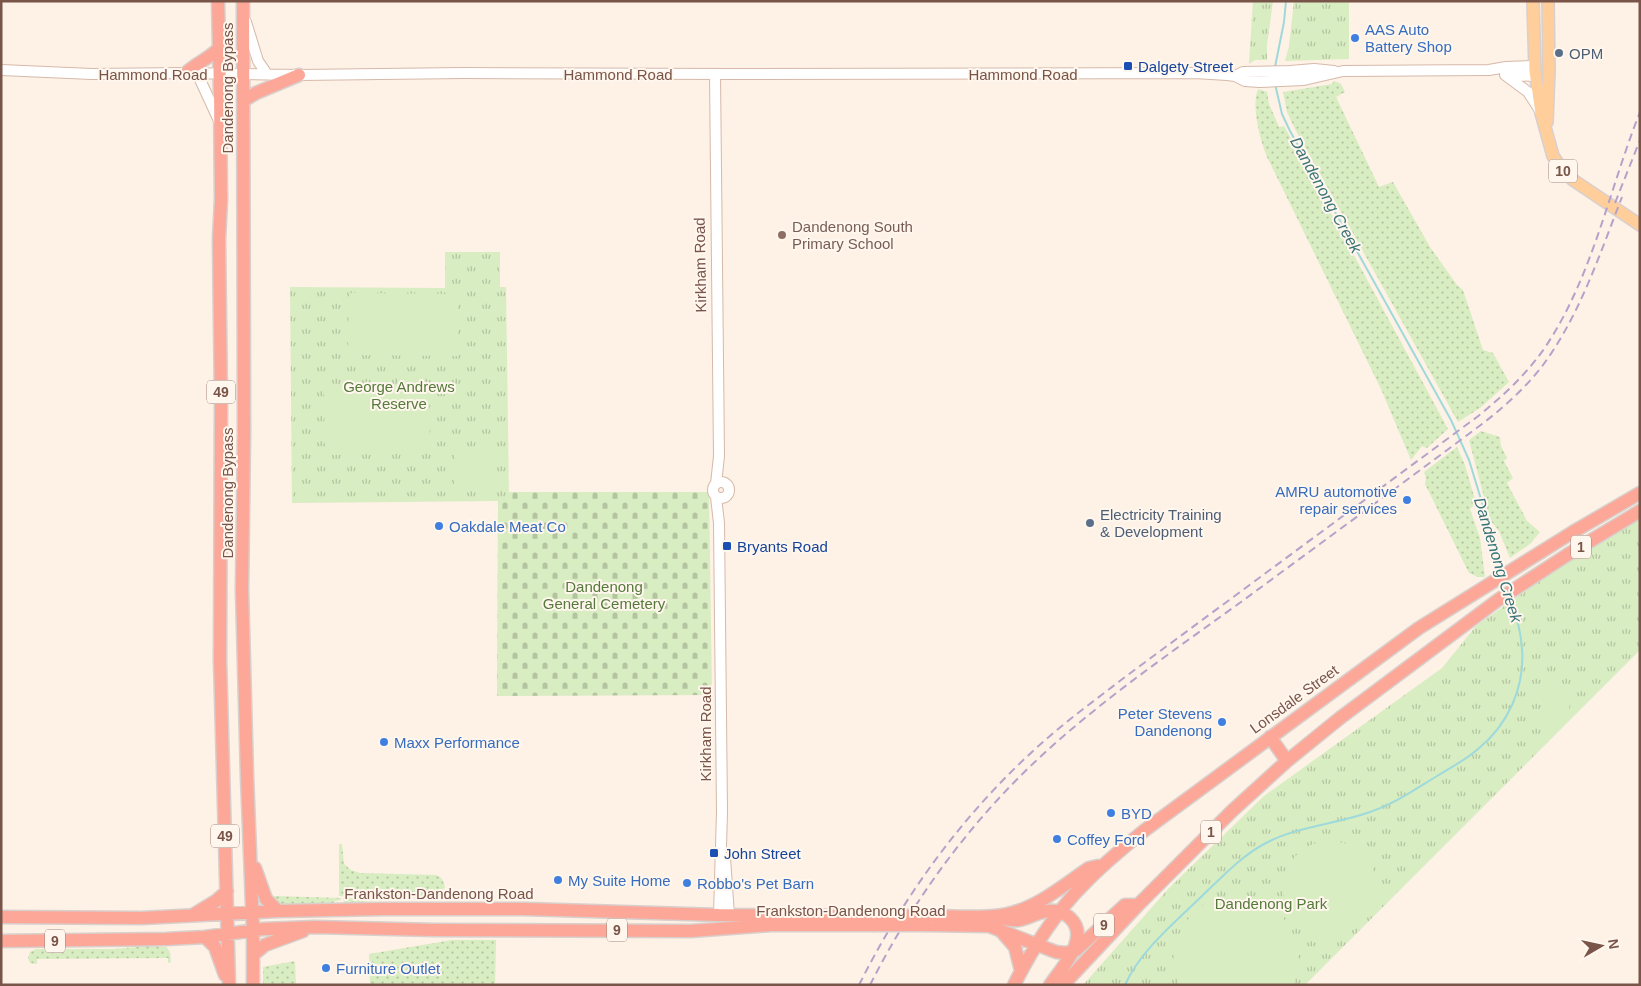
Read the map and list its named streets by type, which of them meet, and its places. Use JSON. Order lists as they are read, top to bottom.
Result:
{
  "streets": {
    "highway": [
      "Dandenong Bypass",
      "Kirkham Road",
      "49",
      "1",
      "Lonsdale Street",
      "Frankston-Dandenong Road",
      "9"
    ],
    "main road": ["Hammond Road", "10"]
  },
  "crossings": [
    ["Hammond Road", "Dandenong Bypass"],
    ["Hammond Road", "10"],
    ["Hammond Road", "Kirkham Road"],
    ["Dandenong Bypass", "Frankston-Dandenong Road"],
    ["Kirkham Road", "Frankston-Dandenong Road"],
    ["1", "9"],
    ["Lonsdale Street", "Frankston-Dandenong Road"],
    ["Lonsdale Street", "9"],
    ["Frankston-Dandenong Road", "9"]
  ],
  "water": ["Dandenong Creek"],
  "parks": ["George Andrews Reserve", "Dandenong General Cemetery", "Dandenong Park"],
  "places": {
    "other": [
      "AAS Auto Battery Shop",
      "OPM",
      "Dandenong South Primary School",
      "AMRU automotive repair services",
      "Electricity Training & Development",
      "Oakdale Meat Co",
      "Peter Stevens Dandenong",
      "Maxx Performance",
      "BYD",
      "Coffey Ford",
      "My Suite Home",
      "Robbo's Pet Barn",
      "Furniture Outlet"
    ],
    "transit": ["Dalgety Street", "Bryants Road", "John Street"]
  },
  "north": "right"
}
